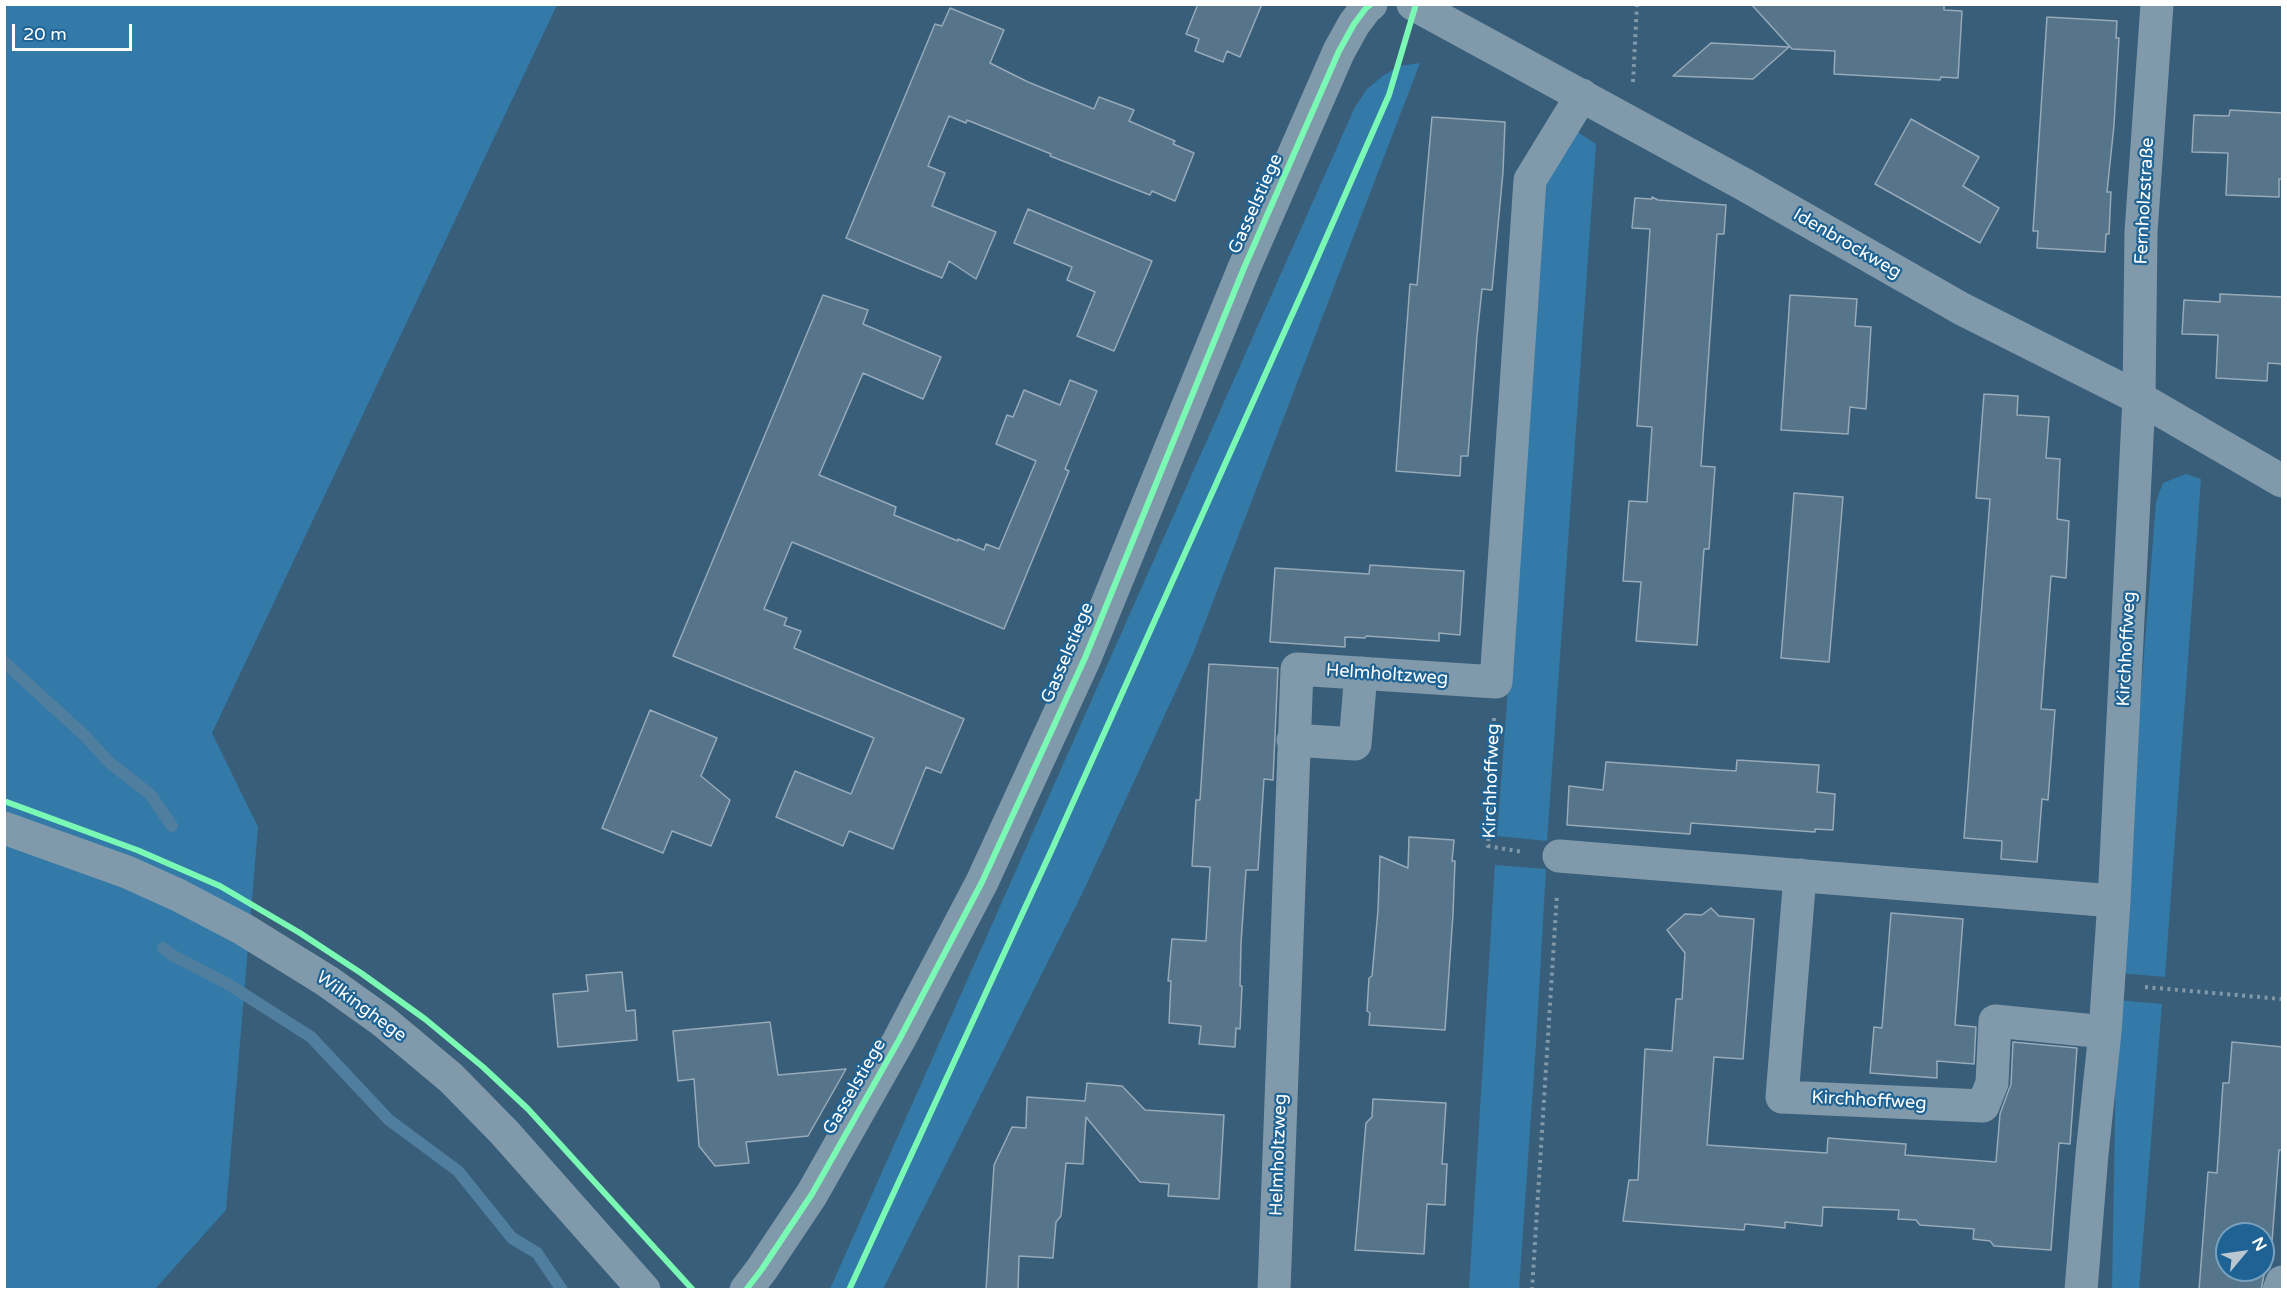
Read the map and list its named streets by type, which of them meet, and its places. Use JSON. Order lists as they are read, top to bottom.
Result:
{
  "streets": {
    "street": [
      "Fernholzstraße",
      "Gasselstiege",
      "Idenbrockweg",
      "Kirchhoffweg",
      "Helmholtzweg",
      "Wilkinghege"
    ]
  },
  "crossings": [
    ["Fernholzstraße", "Idenbrockweg"],
    ["Fernholzstraße", "Kirchhoffweg"],
    ["Idenbrockweg", "Kirchhoffweg"],
    ["Kirchhoffweg", "Helmholtzweg"]
  ],
  "scale_bar": "20 m",
  "north": "top right"
}
